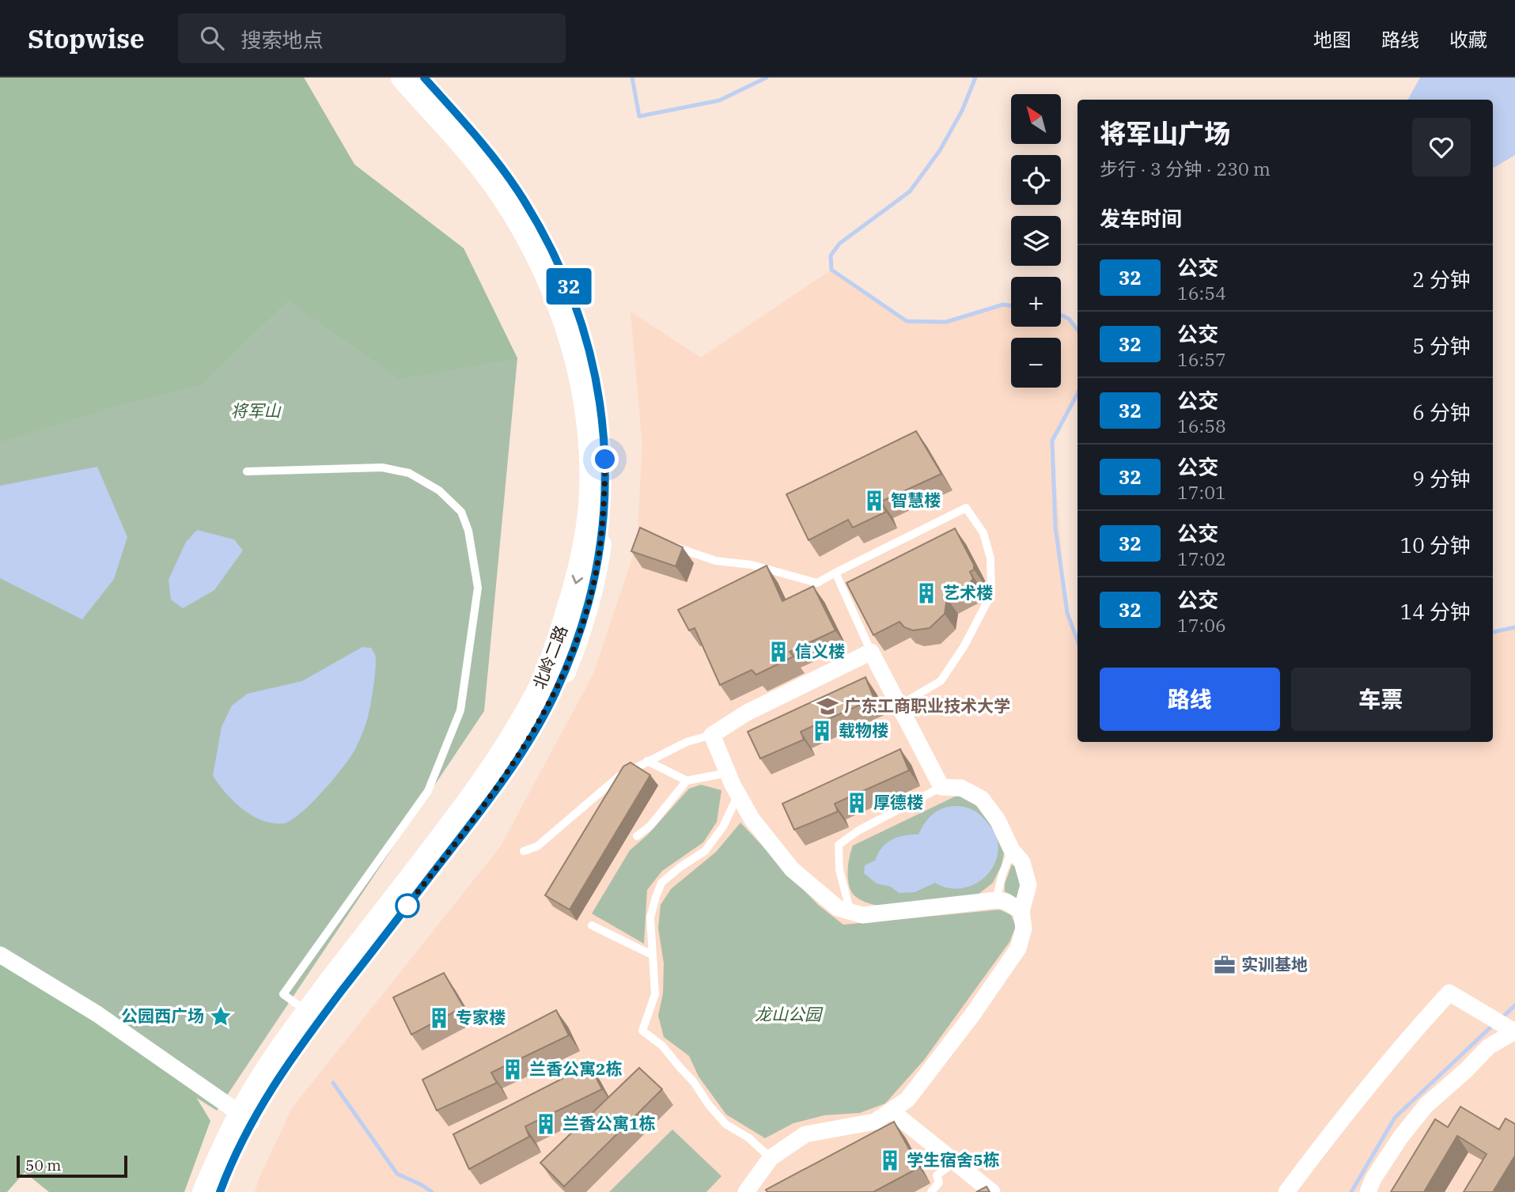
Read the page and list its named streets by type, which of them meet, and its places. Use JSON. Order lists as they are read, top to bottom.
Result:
{
  "streets": {
    "street": ["北岭二路"]
  },
  "one_way": ["北岭二路"],
  "parks": ["将军山", "龙山公园"],
  "places": {
    "building": [
      "智慧楼",
      "艺术楼",
      "信义楼",
      "载物楼",
      "厚德楼",
      "专家楼",
      "兰香公寓2栋",
      "兰香公寓1栋",
      "学生宿舍5栋"
    ],
    "school or university": ["广东工商职业技术大学"],
    "office": ["实训基地"],
    "place": ["公园西广场"]
  },
  "lines": ["bus line 32"],
  "scale_bar": "50 m",
  "north": "top left",
  "page": {
    "header": "Stopwise",
    "search": "搜索地点",
    "nav": ["地图", "路线", "收藏"],
    "on_map": "32",
    "map_buttons": ["+", "−"],
    "heading": [
      ["将军山广场", "步行 · 3 分钟 · 230 m"],
      "发车时间"
    ],
    "list": [
      {
        "mark": "32",
        "name": "公交",
        "note": "16:54",
        "value": "2 分钟"
      },
      {
        "mark": "32",
        "name": "公交",
        "note": "16:57",
        "value": "5 分钟"
      },
      {
        "mark": "32",
        "name": "公交",
        "note": "16:58",
        "value": "6 分钟"
      },
      {
        "mark": "32",
        "name": "公交",
        "note": "17:01",
        "value": "9 分钟"
      },
      {
        "mark": "32",
        "name": "公交",
        "note": "17:02",
        "value": "10 分钟"
      },
      {
        "mark": "32",
        "name": "公交",
        "note": "17:06",
        "value": "14 分钟"
      }
    ],
    "buttons": ["路线", "车票"],
    "scale": "50 m"
  }
}
